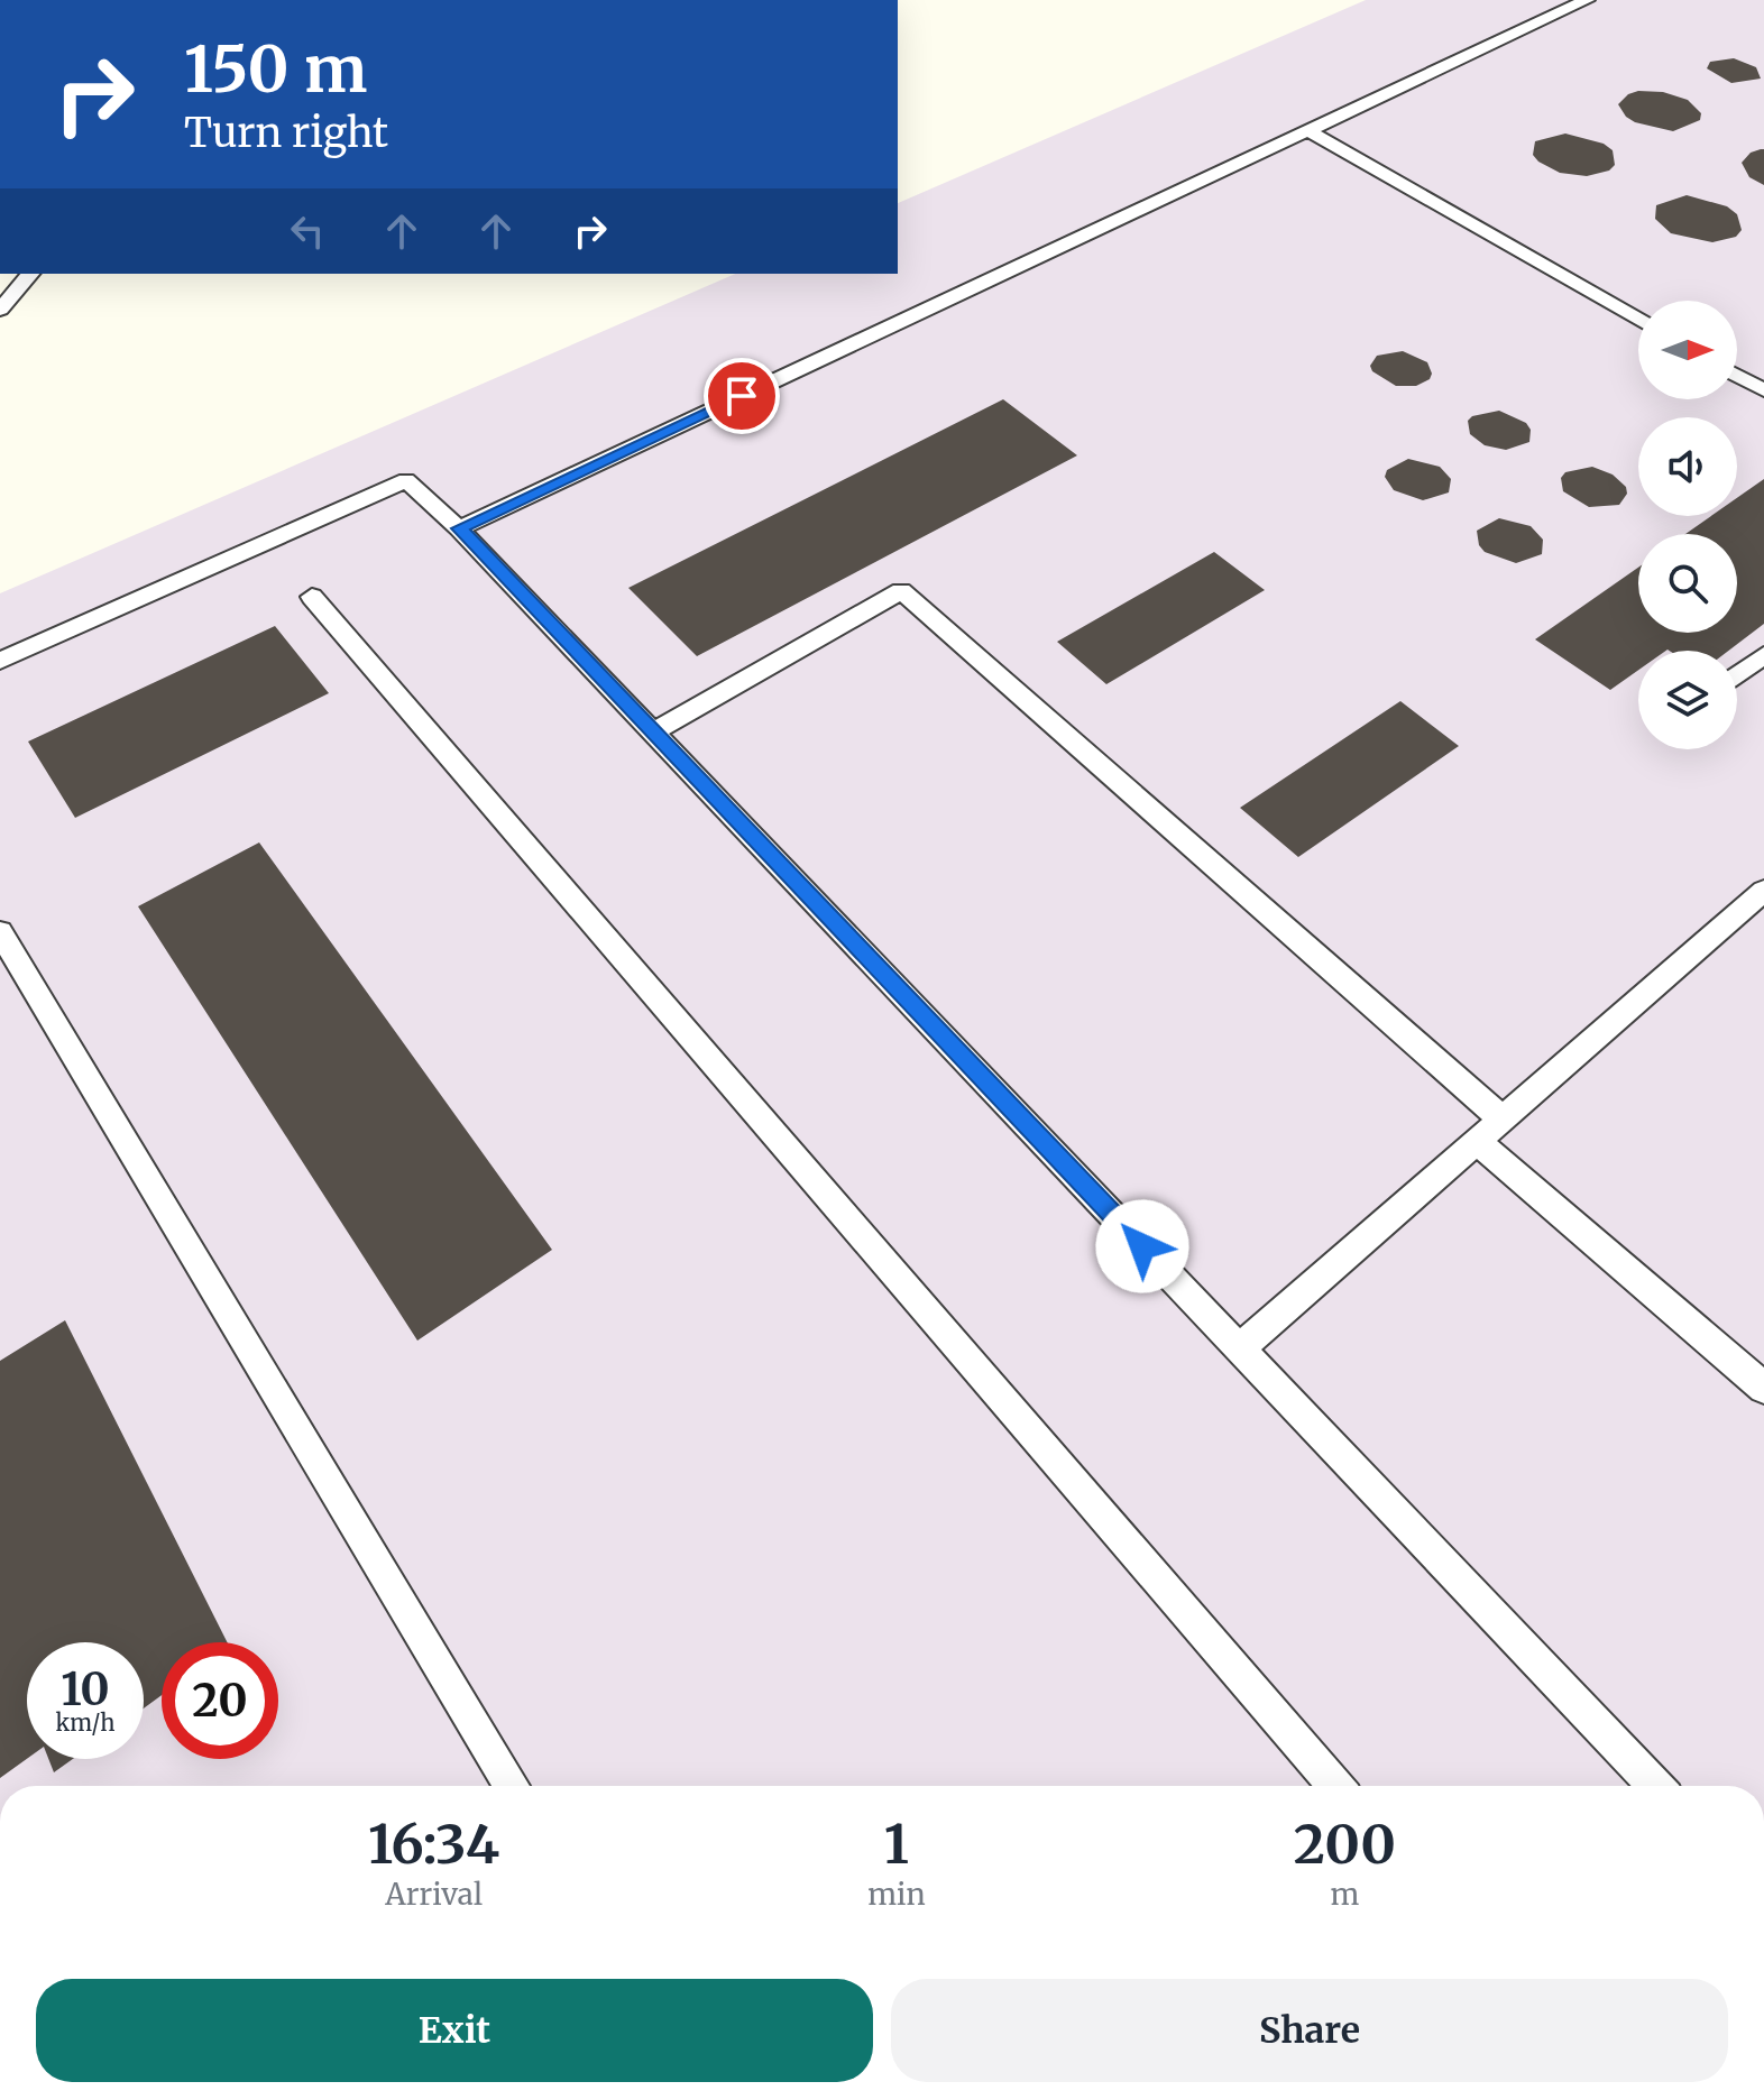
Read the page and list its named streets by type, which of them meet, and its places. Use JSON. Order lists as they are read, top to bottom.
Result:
{
  "north": "right",
  "page": {
    "turn": ["150 m", "Turn right"],
    "speed": "10 km/h",
    "limit": "20",
    "eta": [
      "16:34",
      "Arrival",
      "1",
      "min",
      "200",
      "m"
    ],
    "buttons": ["Exit", "Share"]
  }
}
